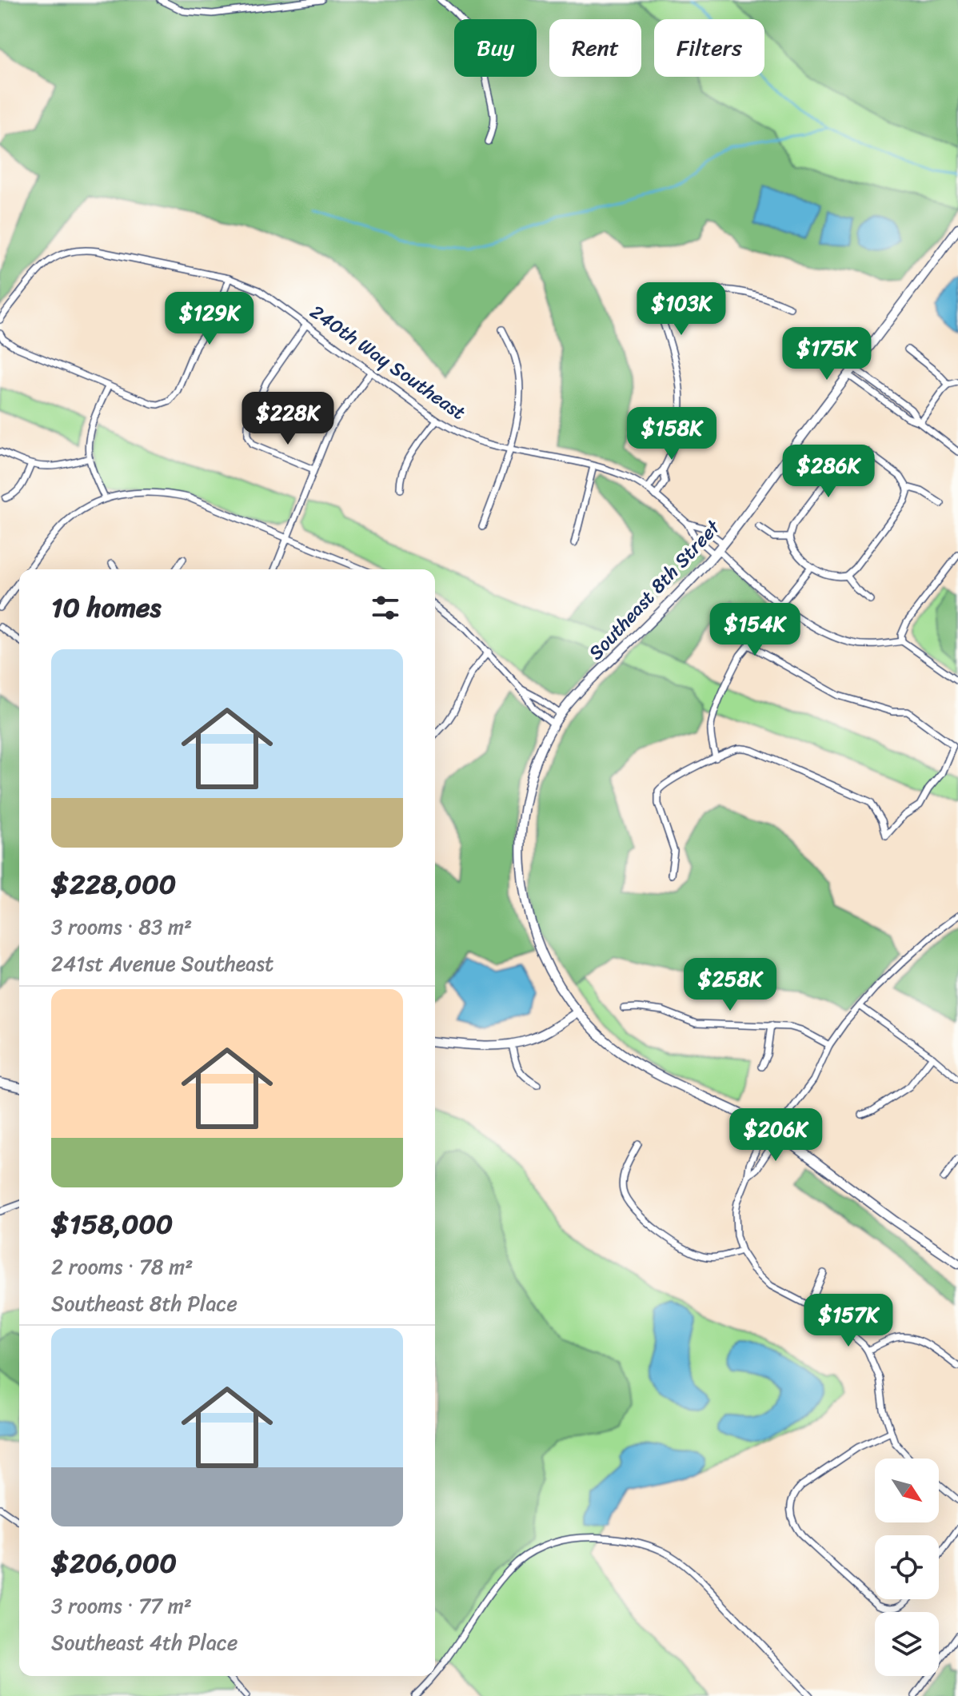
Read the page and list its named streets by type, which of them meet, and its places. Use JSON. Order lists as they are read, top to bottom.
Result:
{
  "streets": {
    "street": ["240th Way Southeast", "Southeast 8th Street"]
  },
  "crossings": [
    ["240th Way Southeast", "Southeast 8th Street"]
  ],
  "north": "bottom right",
  "page": {
    "chip": ["Buy", "Rent", "Filters"],
    "price": [
      "$103K",
      "$129K",
      "$175K",
      "$228K",
      "$158K",
      "$286K",
      "$154K",
      "$258K",
      "$206K",
      "$157K"
    ],
    "heading": "10 homes",
    "list": [
      {
        "name": "$228,000",
        "note": "3 rooms · 83 m² · 241st Avenue Southeast"
      },
      {
        "name": "$158,000",
        "note": "2 rooms · 78 m² · Southeast 8th Place"
      },
      {
        "name": "$206,000",
        "note": "3 rooms · 77 m² · Southeast 4th Place"
      }
    ]
  }
}
